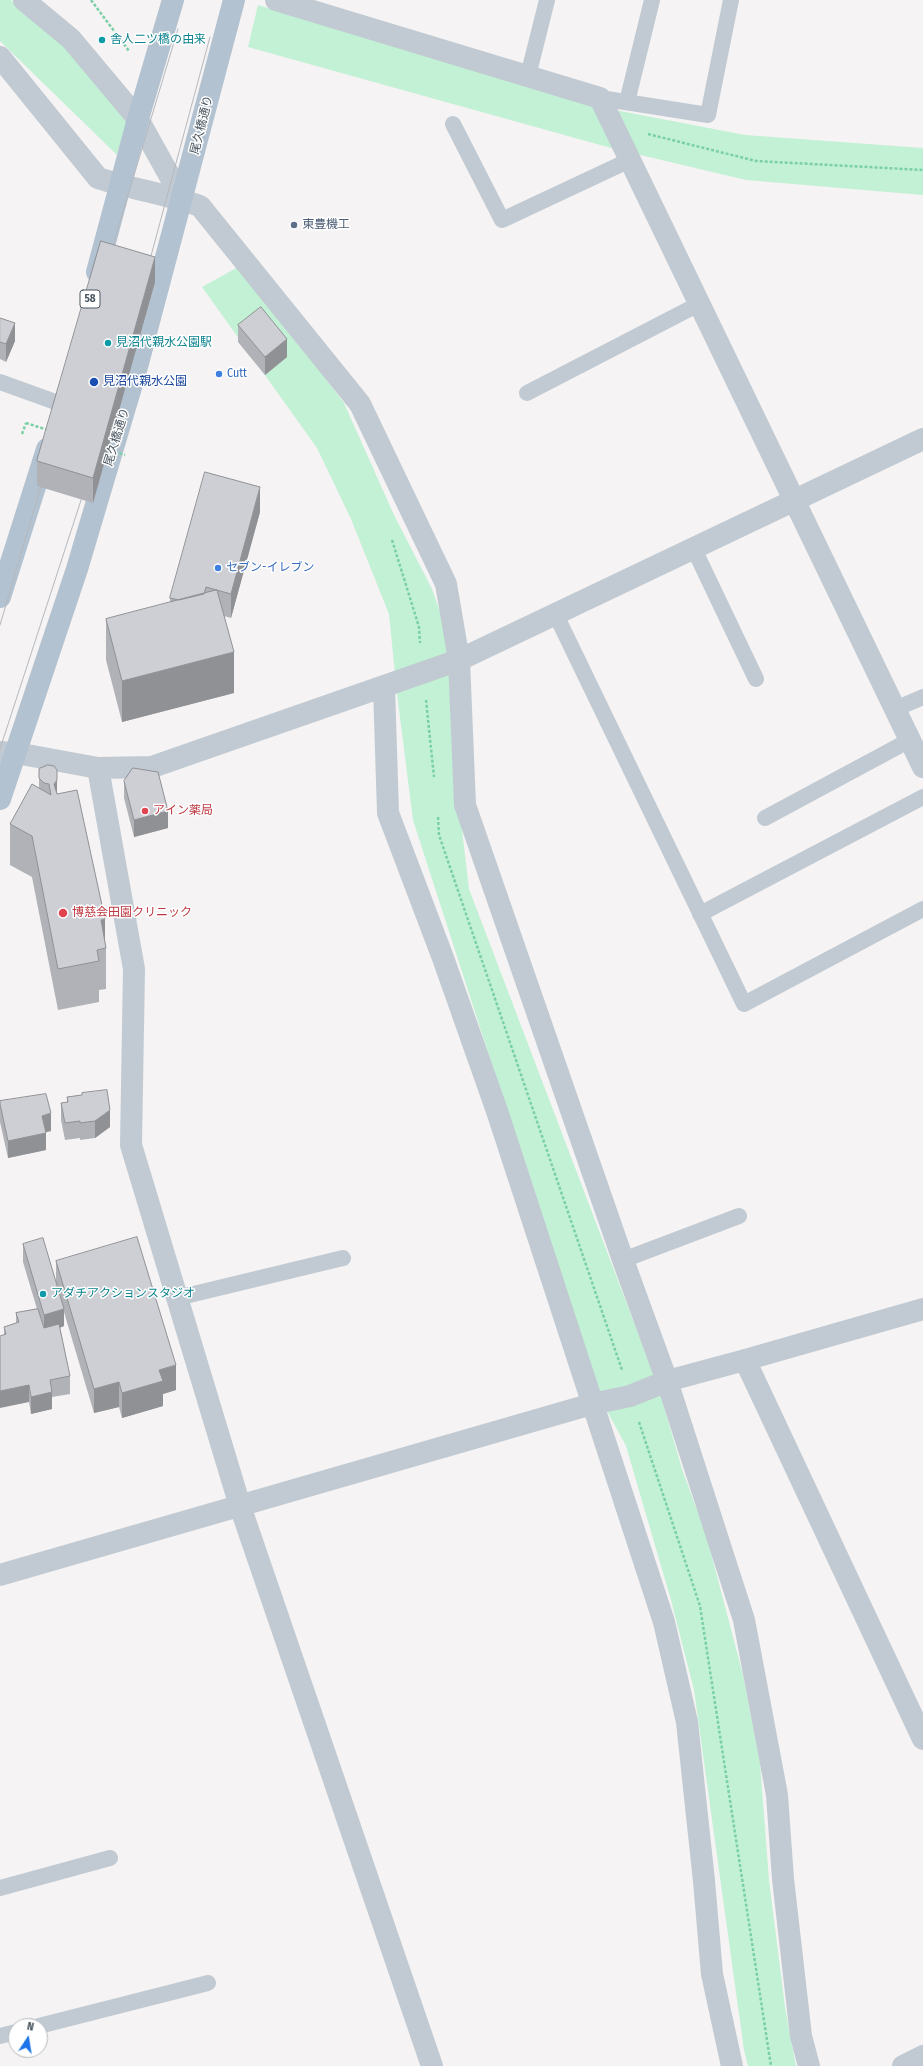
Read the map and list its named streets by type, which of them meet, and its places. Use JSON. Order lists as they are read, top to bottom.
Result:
{
  "streets": {
    "main road": ["尾久橋通り", "58"]
  },
  "places": [
    "舎人二ツ橋の由来",
    "東豊機工",
    "見沼代親水公園駅",
    "Cutt",
    "見沼代親水公園",
    "セブン-イレブン",
    "アイン薬局",
    "博慈会田園クリニック",
    "アダチアクションスタジオ"
  ],
  "north": "top"
}
